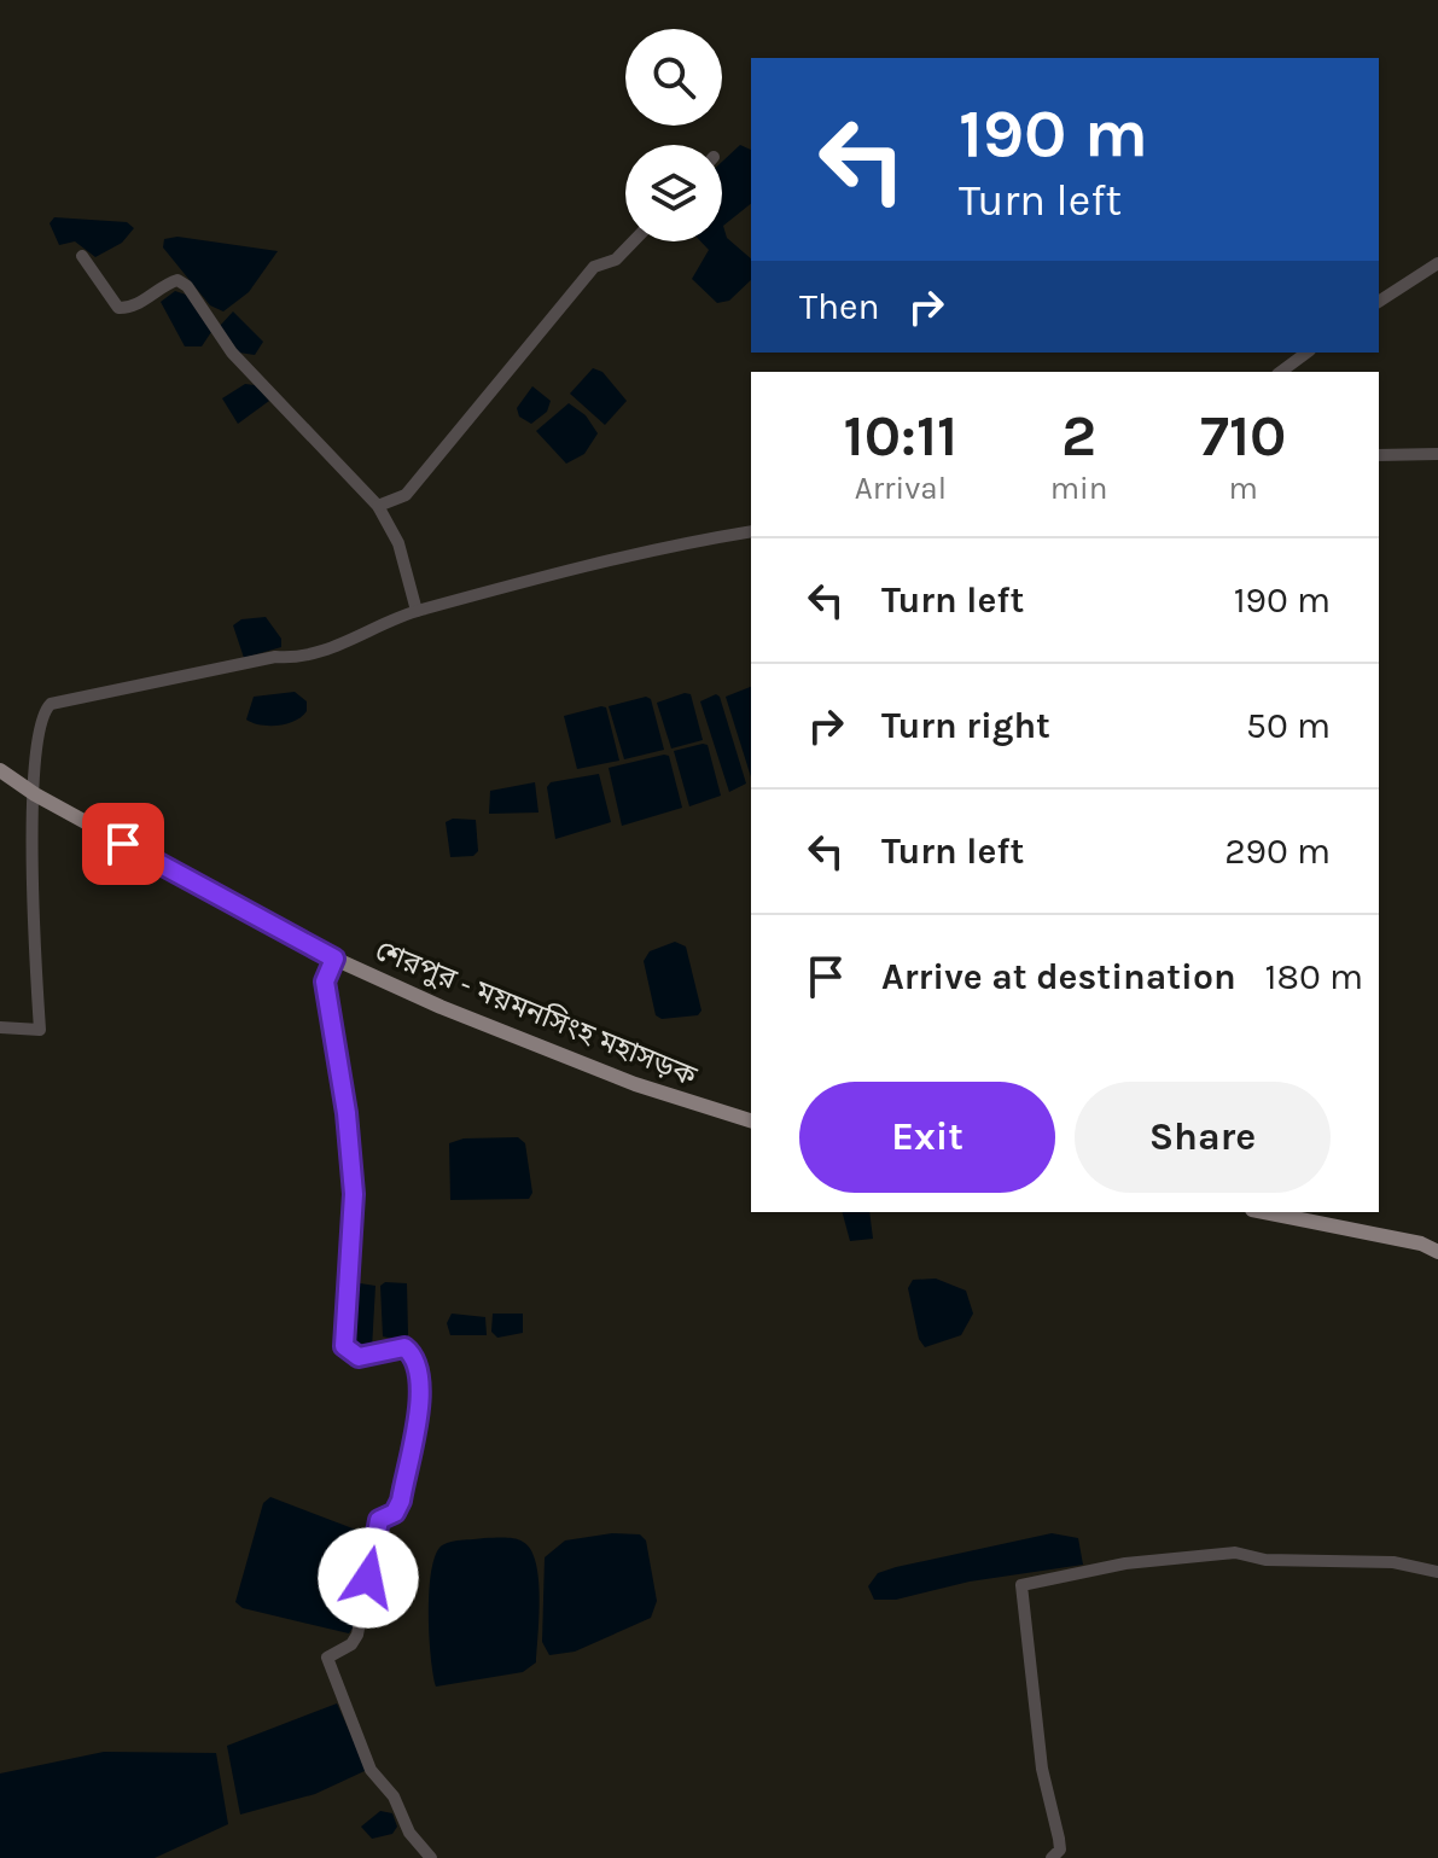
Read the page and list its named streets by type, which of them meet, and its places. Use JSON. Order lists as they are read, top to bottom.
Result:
{
  "streets": {
    "main road": ["শেরপুর - ময়মনসিংহ মহাসড়ক"]
  },
  "page": {
    "turn": ["190 m", "Turn left"],
    "then": "Then",
    "eta": [
      "10:11",
      "Arrival",
      "2",
      "min",
      "710",
      "m"
    ],
    "list": [
      {
        "name": "Turn left",
        "value": "190 m"
      },
      {
        "name": "Turn right",
        "value": "50 m"
      },
      {
        "name": "Turn left",
        "value": "290 m"
      },
      {
        "name": "Arrive at destination",
        "value": "180 m"
      }
    ],
    "buttons": ["Exit", "Share"]
  }
}
